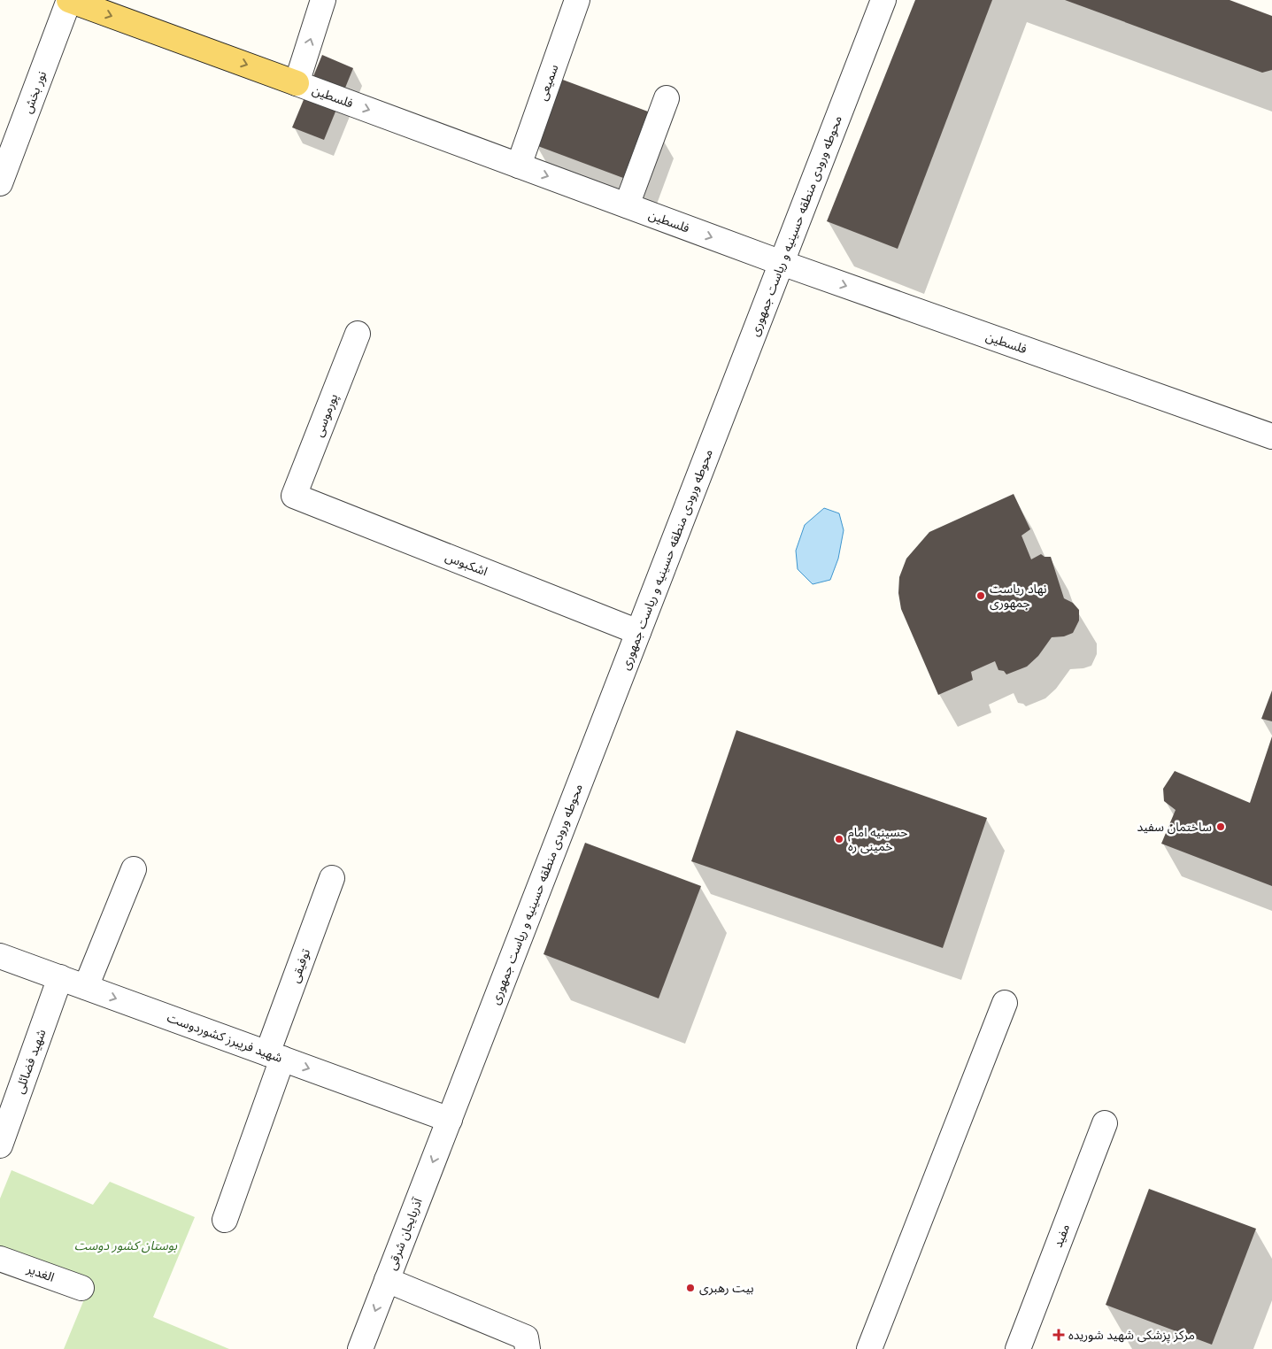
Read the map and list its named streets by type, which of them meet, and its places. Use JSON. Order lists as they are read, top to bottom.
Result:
{
  "streets": {
    "main road": ["فلسطین"],
    "street": [
      "سمیعی",
      "نور بخش",
      "محوطه ورودی منطقه حسینیه و ریاست جمهوری",
      "پورموسی",
      "اشکبوس",
      "توفیقی",
      "شهید فریبرز کشوردوست",
      "شهید فضائلی",
      "آذربایجان شرقی",
      "مفید",
      "الغدیر"
    ]
  },
  "crossings": [
    ["سمیعی", "فلسطین"],
    ["نور بخش", "فلسطین"],
    ["فلسطین", "محوطه ورودی منطقه حسینیه و ریاست جمهوری"],
    ["محوطه ورودی منطقه حسینیه و ریاست جمهوری", "اشکبوس"],
    ["محوطه ورودی منطقه حسینیه و ریاست جمهوری", "شهید فریبرز کشوردوست"],
    ["محوطه ورودی منطقه حسینیه و ریاست جمهوری", "آذربایجان شرقی"],
    ["پورموسی", "اشکبوس"],
    ["توفیقی", "شهید فریبرز کشوردوست"],
    ["شهید فریبرز کشوردوست", "شهید فضائلی"],
    ["شهید فریبرز کشوردوست", "آذربایجان شرقی"]
  ],
  "one_way": ["فلسطین", "شهید فریبرز کشوردوست", "آذربایجان شرقی"],
  "parks": ["بوستان کشور دوست"],
  "places": {
    "other": [
      "نهاد ریاست جمهوری",
      "ساختمان سفید",
      "حسینیه امام خمینی ره",
      "بیت رهبری"
    ],
    "health": ["مرکز پزشکی شهید شوریده"]
  }
}
